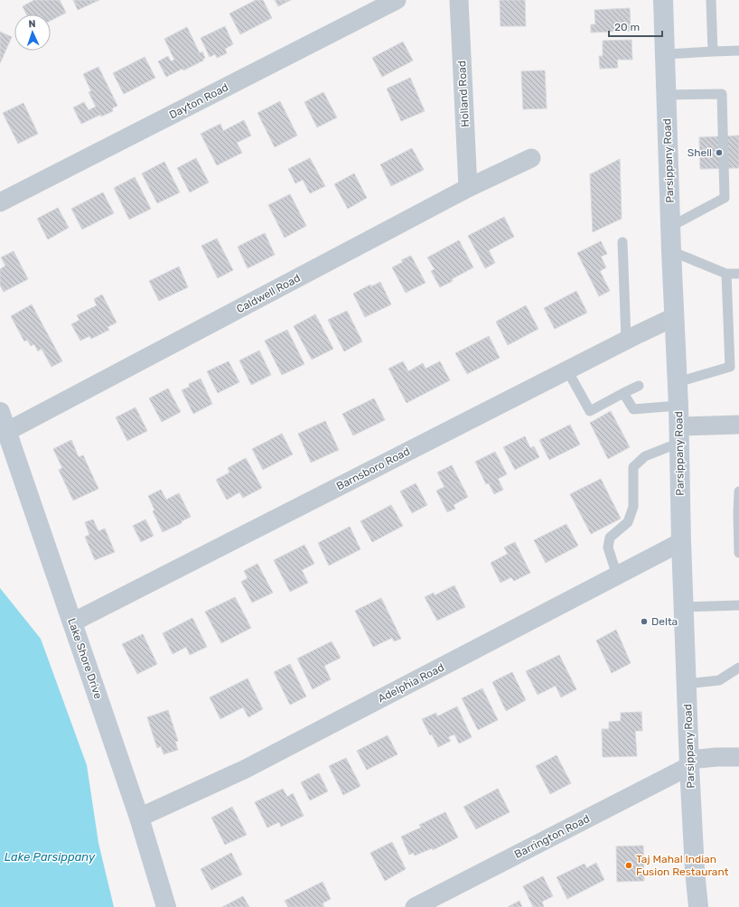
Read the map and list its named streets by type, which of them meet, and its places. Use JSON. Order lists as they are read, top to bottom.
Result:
{
  "streets": {
    "main road": ["Parsippany Road", "Lake Shore Drive"],
    "street": [
      "Holland Road",
      "Dayton Road",
      "Caldwell Road",
      "Barnsboro Road",
      "Adelphia Road",
      "Barrington Road"
    ]
  },
  "crossings": [
    ["Holland Road", "Caldwell Road"],
    ["Parsippany Road", "Barnsboro Road"],
    ["Parsippany Road", "Adelphia Road"],
    ["Parsippany Road", "Barrington Road"],
    ["Caldwell Road", "Lake Shore Drive"],
    ["Barnsboro Road", "Lake Shore Drive"],
    ["Lake Shore Drive", "Adelphia Road"]
  ],
  "water": ["Lake Parsippany"],
  "places": ["Shell", "Delta", "Taj Mahal Indian Fusion Restaurant"],
  "scale_bar": "20 m",
  "north": "top"
}
